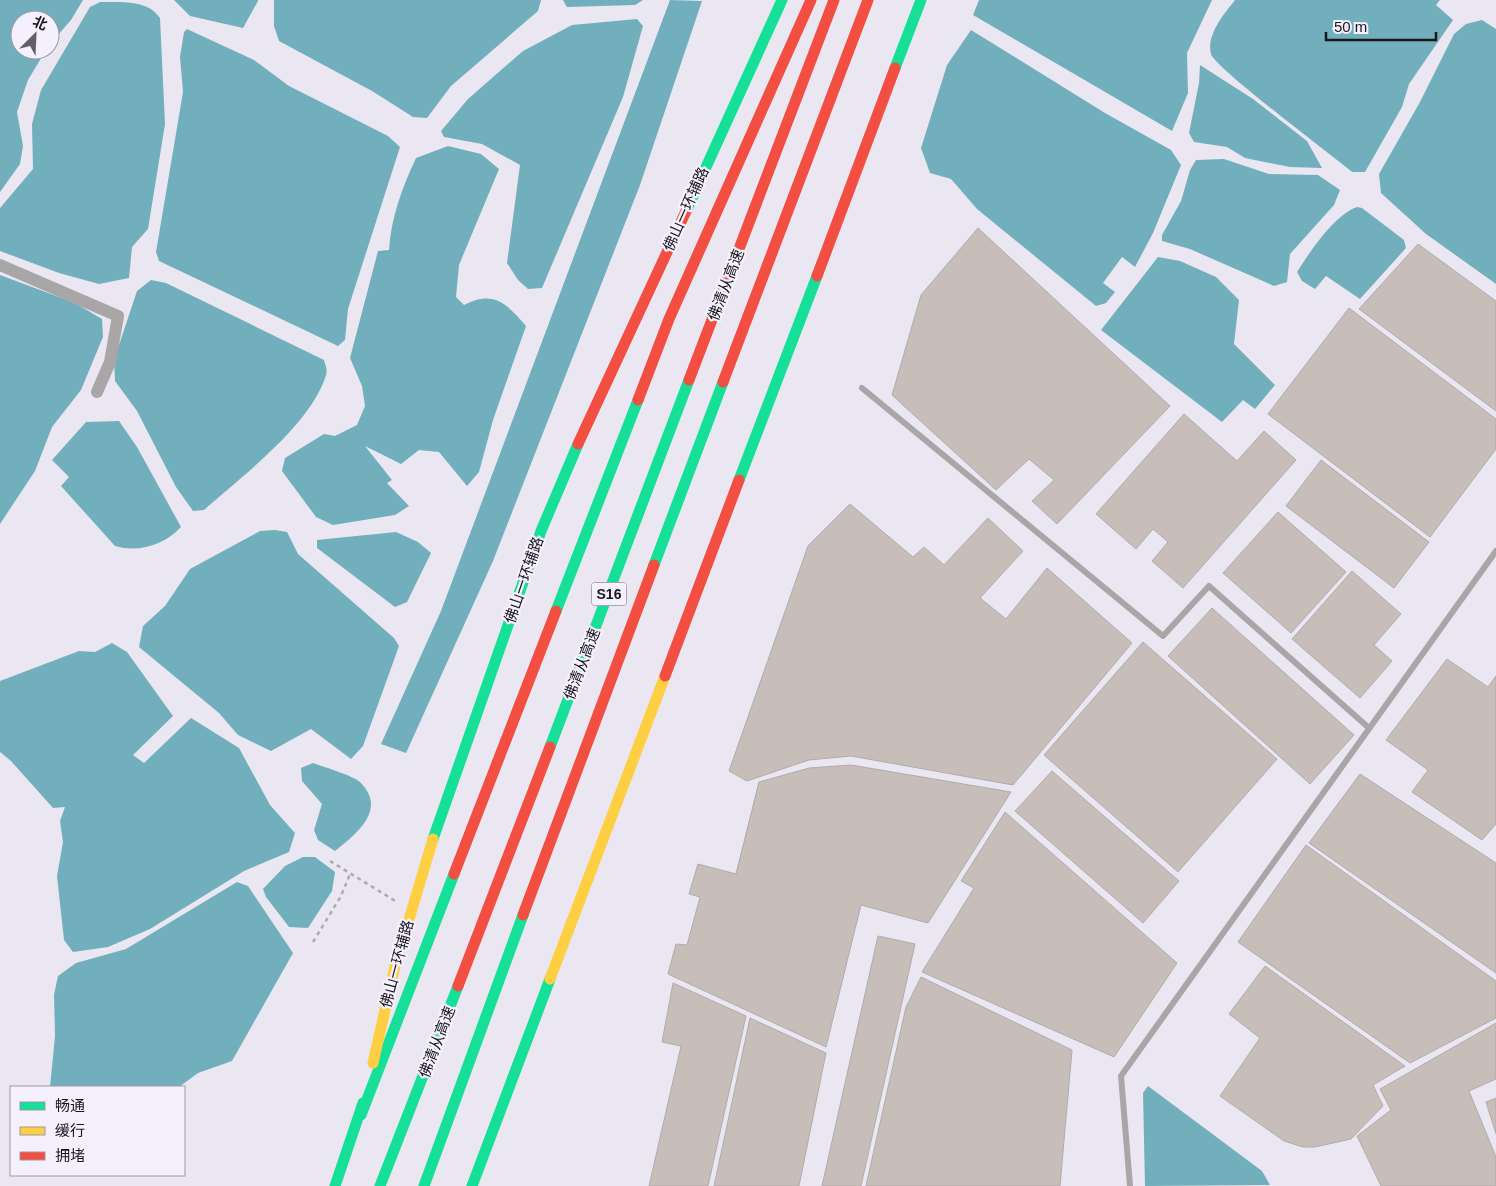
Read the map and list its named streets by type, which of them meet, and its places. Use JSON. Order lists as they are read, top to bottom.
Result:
{
  "streets": {
    "main road": ["佛山一环辅路", "佛清从高速", "S16"]
  },
  "legend": ["畅通", "缓行", "拥堵"],
  "scale_bar": "50 m",
  "north": "top right"
}
